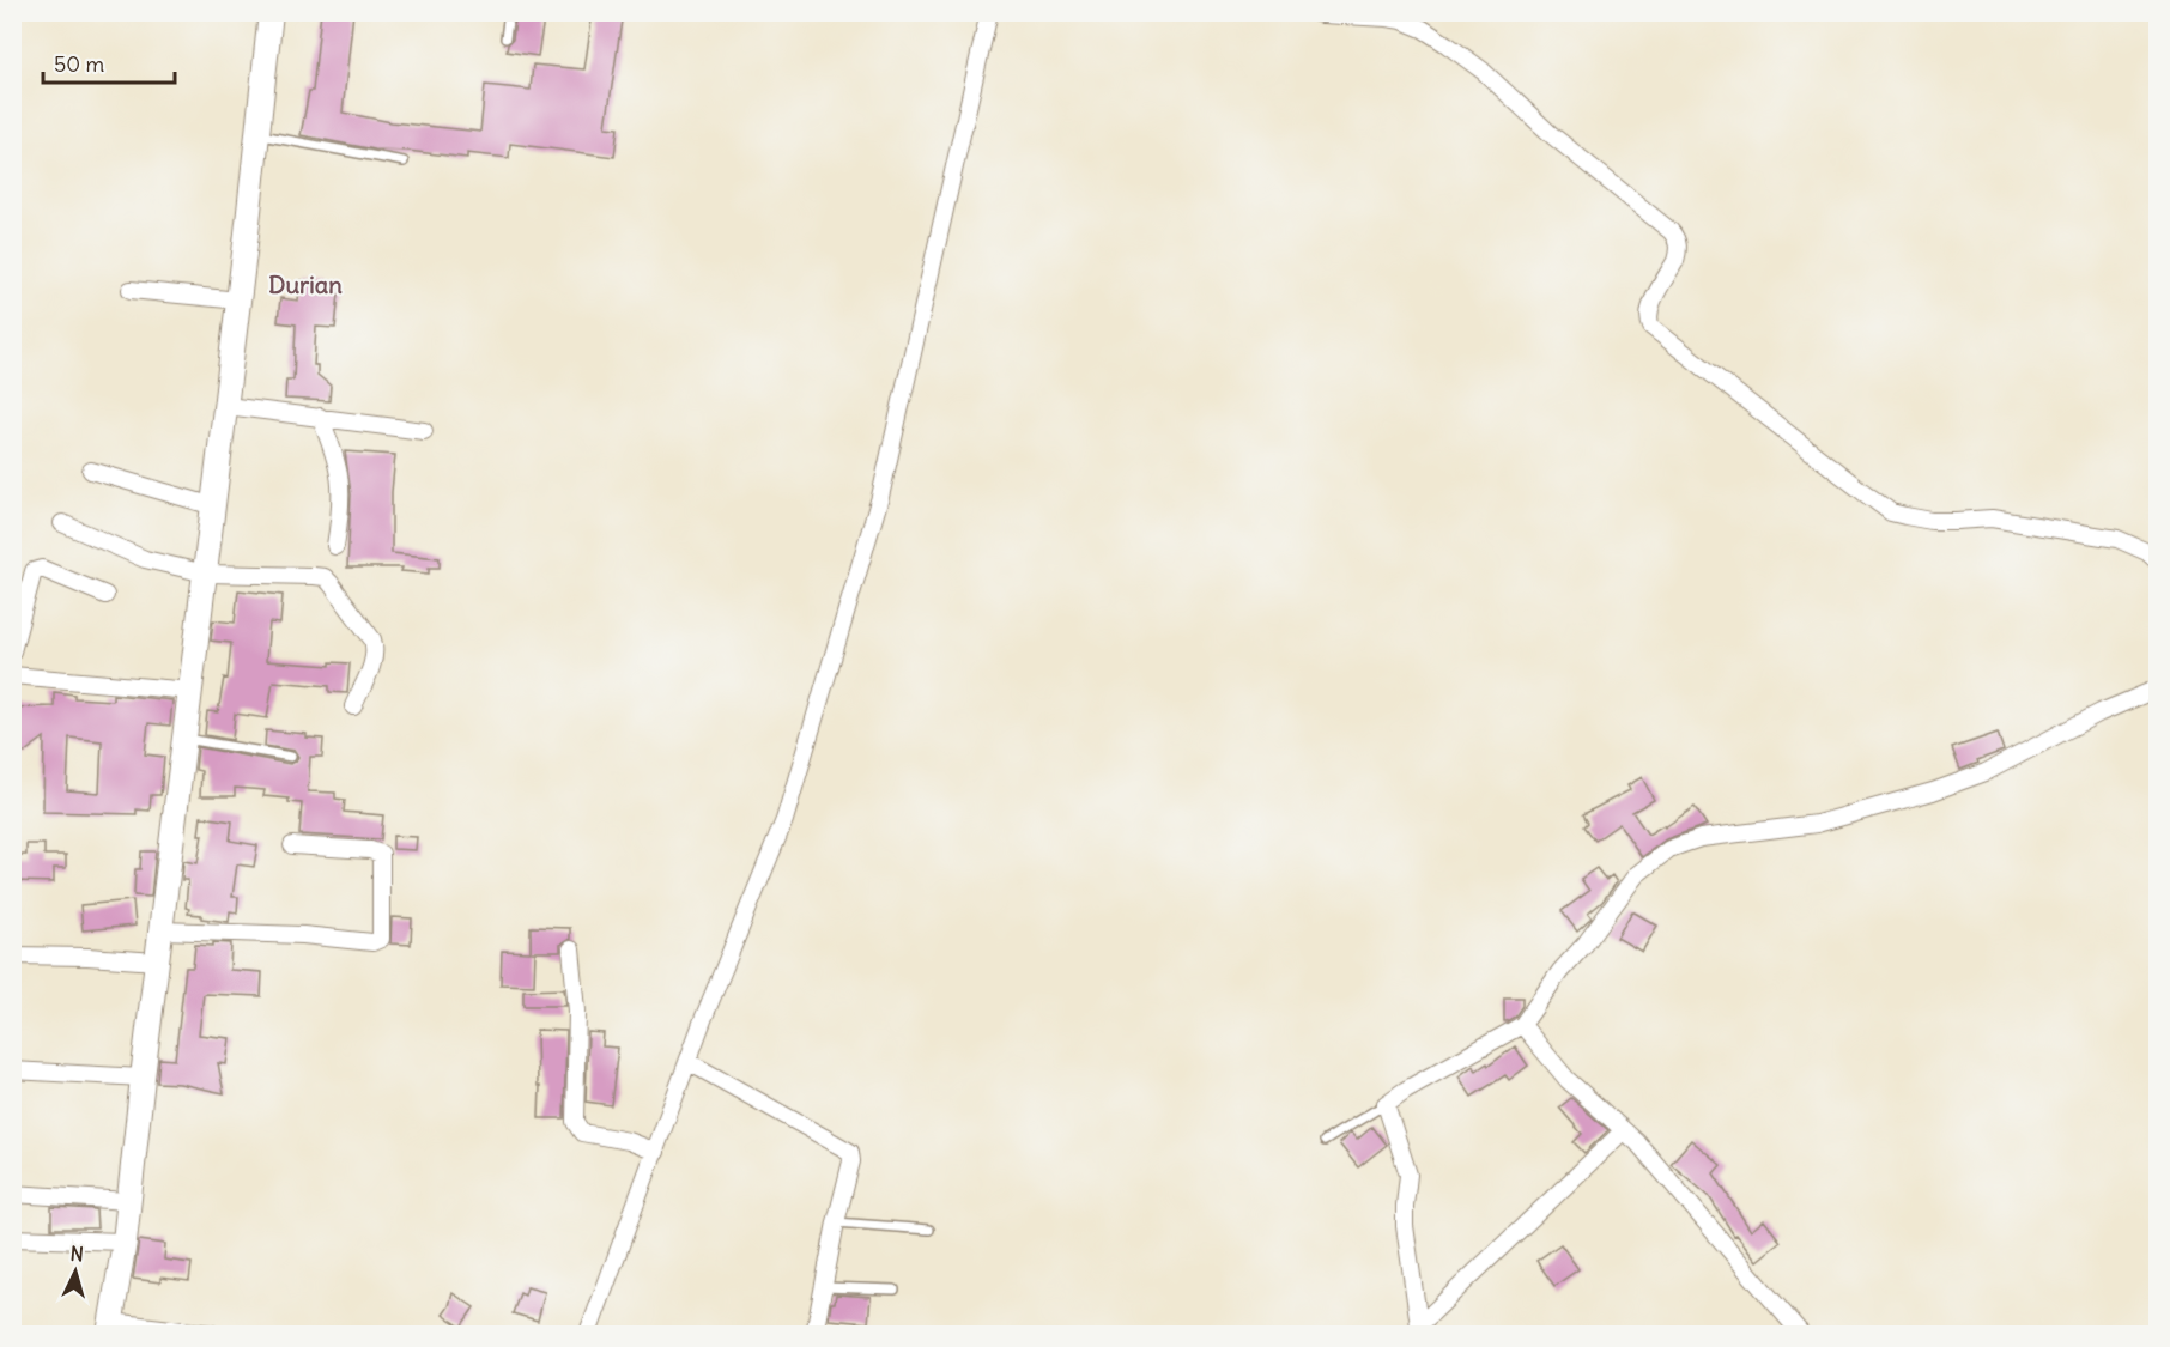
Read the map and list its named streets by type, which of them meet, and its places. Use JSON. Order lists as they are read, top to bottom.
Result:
{
  "districts": ["Durian"],
  "scale_bar": "50 m",
  "north": "top"
}
